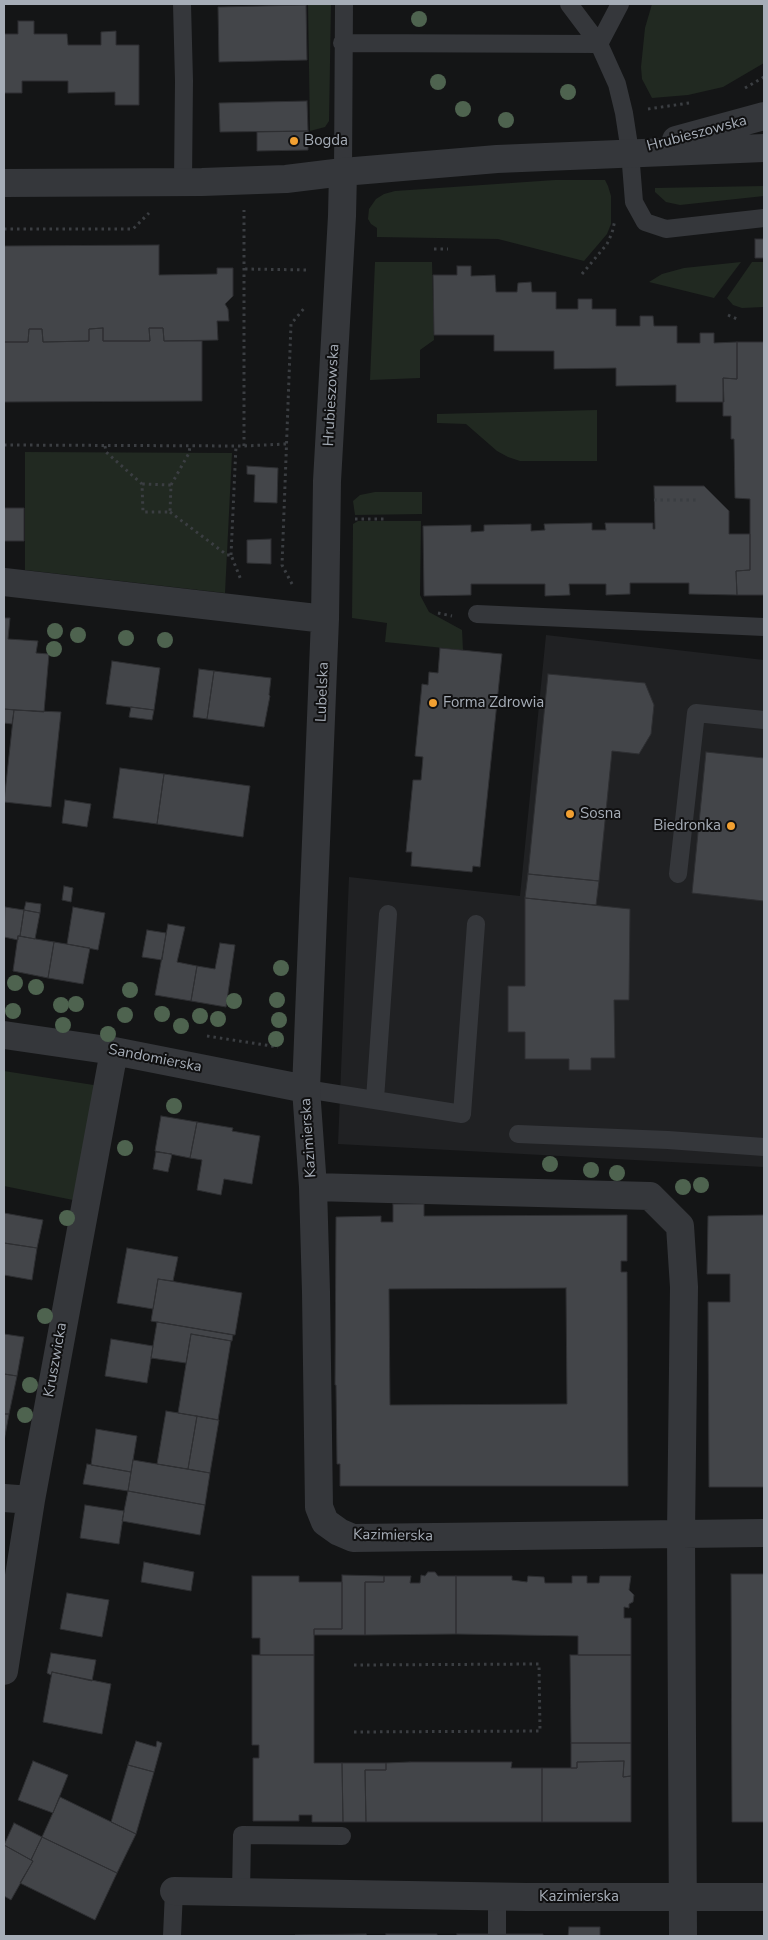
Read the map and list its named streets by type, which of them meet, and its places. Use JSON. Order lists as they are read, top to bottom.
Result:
{
  "streets": {
    "street": [
      "Hrubieszowska",
      "Lubelska",
      "Sandomierska",
      "Kazimierska",
      "Kruszwicka"
    ]
  },
  "crossings": [
    ["Hrubieszowska", "Lubelska"],
    ["Lubelska", "Sandomierska"],
    ["Lubelska", "Kazimierska"],
    ["Sandomierska", "Kazimierska"],
    ["Sandomierska", "Kruszwicka"]
  ],
  "places": [
    "Bogda",
    "Forma Zdrowia",
    "Sosna",
    "Biedronka"
  ]
}
